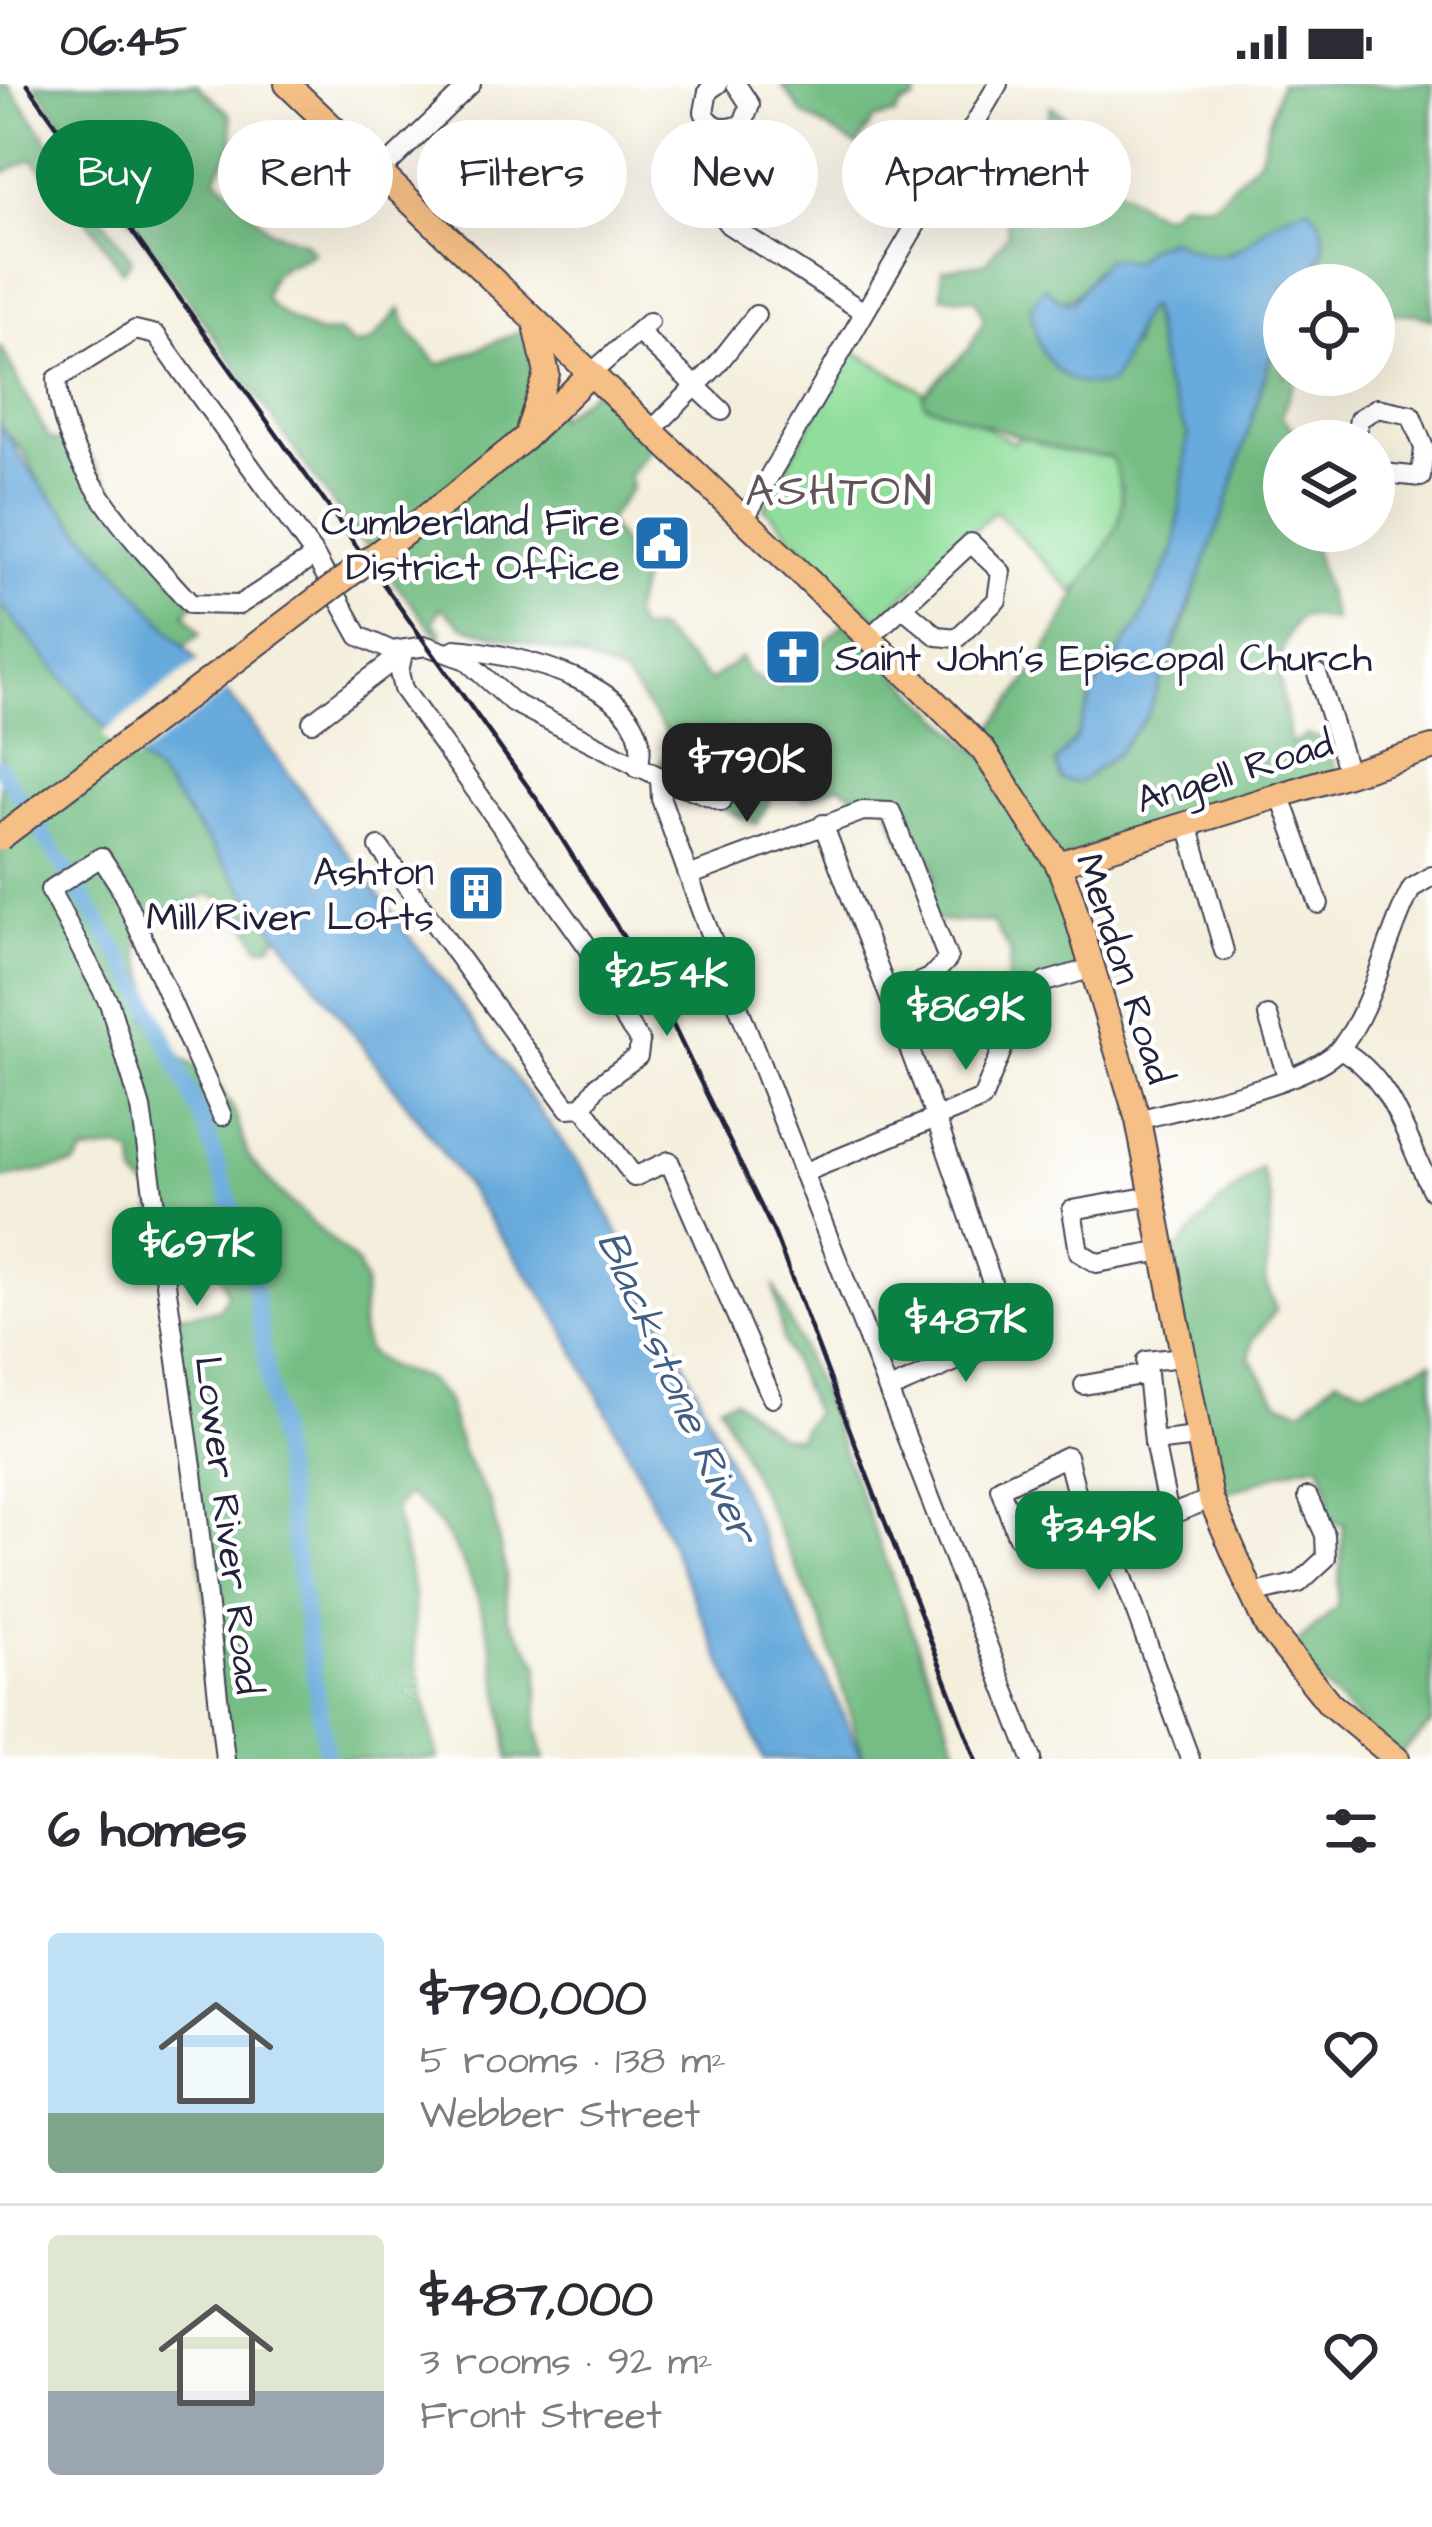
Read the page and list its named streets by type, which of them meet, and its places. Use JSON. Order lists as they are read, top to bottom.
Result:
{
  "streets": {
    "main road": ["Angell Road", "Mendon Road"],
    "street": ["Lower River Road"]
  },
  "crossings": [
    ["Angell Road", "Mendon Road"]
  ],
  "districts": ["ASHTON"],
  "water": ["Blackstone River"],
  "places": {
    "public building": ["Cumberland Fire District Office"],
    "church": ["Saint John's Episcopal Church"],
    "building": ["Ashton Mill/River Lofts"]
  },
  "page": {
    "status": "06:45",
    "chip": [
      "Buy",
      "Rent",
      "Filters",
      "New",
      "Apartment"
    ],
    "price": [
      "$790K",
      "$254K",
      "$869K",
      "$697K",
      "$487K",
      "$349K"
    ],
    "heading": "6 homes",
    "list": [
      {
        "name": "$790,000",
        "note": "5 rooms · 138 m² · Webber Street"
      },
      {
        "name": "$487,000",
        "note": "3 rooms · 92 m² · Front Street"
      }
    ]
  }
}
